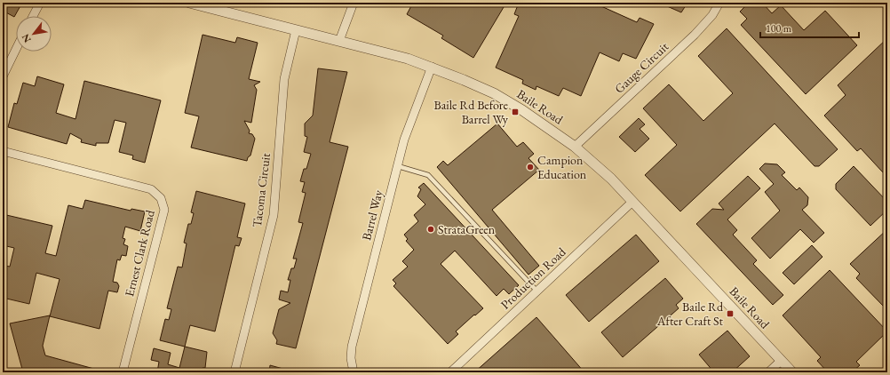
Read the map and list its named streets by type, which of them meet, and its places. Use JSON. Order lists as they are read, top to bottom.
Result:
{
  "streets": {
    "street": [
      "Gauge Circuit",
      "Baile Road",
      "Tacoma Circuit",
      "Barrel Way",
      "Ernest Clark Road",
      "Production Road"
    ]
  },
  "crossings": [
    ["Gauge Circuit", "Baile Road"],
    ["Baile Road", "Tacoma Circuit"],
    ["Baile Road", "Barrel Way"],
    ["Baile Road", "Production Road"]
  ],
  "places": {
    "transit": ["Baile Rd Before Barrel Wy", "Baile Rd After Craft St"],
    "other": ["Campion Education", "StrataGreen"]
  },
  "scale_bar": "100 m",
  "north": "bottom left"
}
